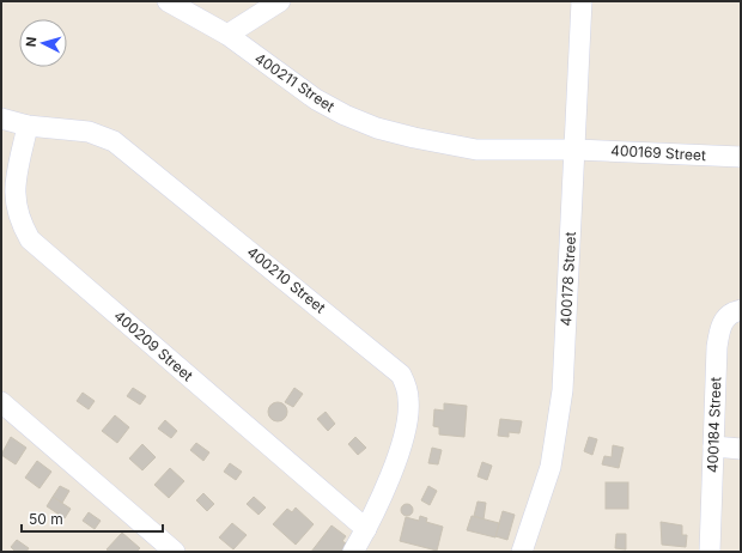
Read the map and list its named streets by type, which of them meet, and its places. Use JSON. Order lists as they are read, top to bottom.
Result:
{
  "streets": {
    "street": [
      "400211 Street",
      "400169 Street",
      "400178 Street",
      "400210 Street",
      "400209 Street",
      "400184 Street"
    ]
  },
  "crossings": [
    ["400211 Street", "400169 Street"],
    ["400211 Street", "400178 Street"],
    ["400169 Street", "400178 Street"],
    ["400210 Street", "400209 Street"]
  ],
  "scale_bar": "50 m",
  "north": "left"
}
